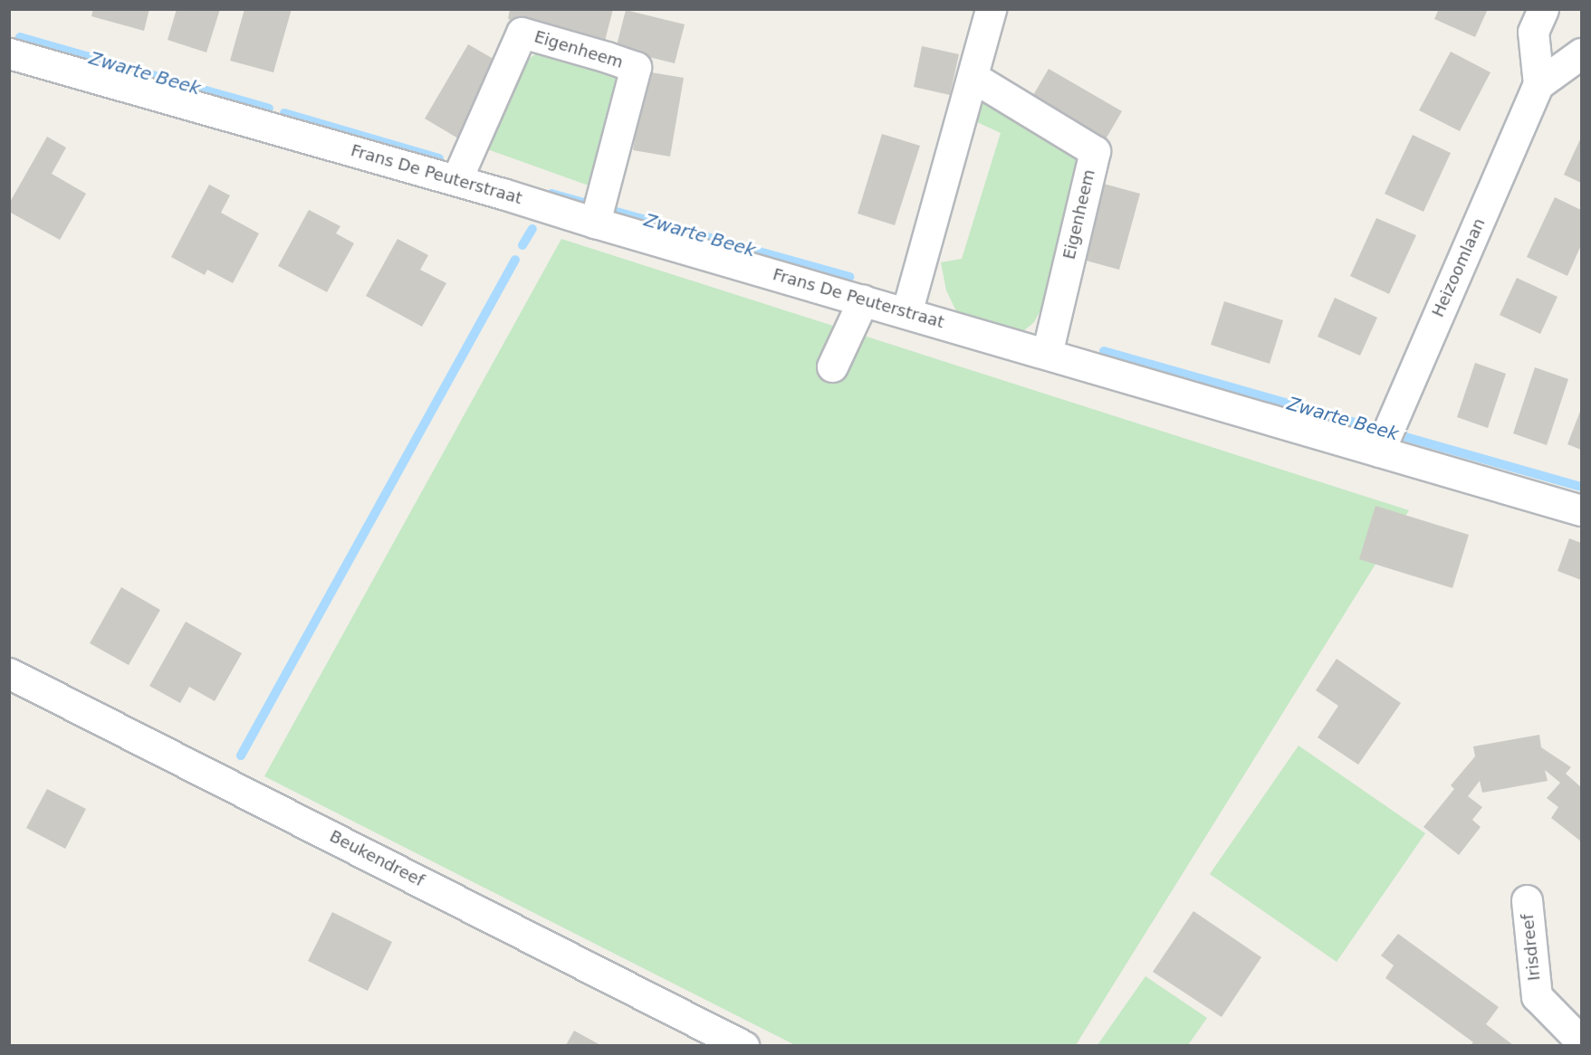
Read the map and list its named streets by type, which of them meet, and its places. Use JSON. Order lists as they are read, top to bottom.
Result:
{
  "streets": {
    "street": [
      "Eigenheem",
      "Frans De Peuterstraat",
      "Heizoomlaan",
      "Beukendreef",
      "Irisdreef"
    ]
  },
  "crossings": [
    ["Eigenheem", "Frans De Peuterstraat"],
    ["Frans De Peuterstraat", "Heizoomlaan"]
  ],
  "water": ["Zwarte Beek"]
}
